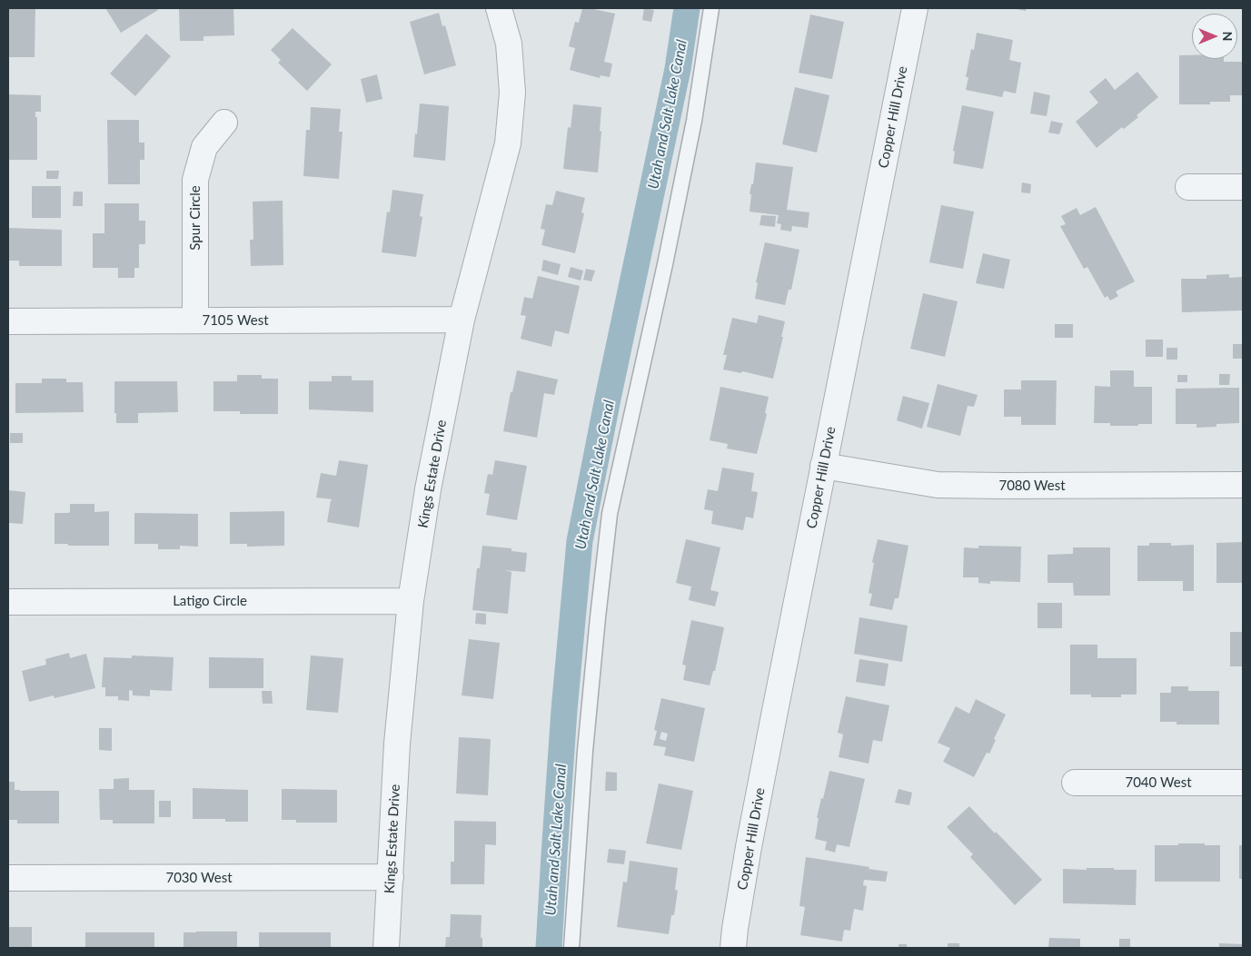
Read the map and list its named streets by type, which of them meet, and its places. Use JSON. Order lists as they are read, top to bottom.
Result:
{
  "streets": {
    "street": [
      "Copper Hill Drive",
      "Spur Circle",
      "7105 West",
      "Kings Estate Drive",
      "7080 West",
      "Latigo Circle",
      "7040 West",
      "7030 West"
    ]
  },
  "crossings": [
    ["Copper Hill Drive", "7080 West"],
    ["Spur Circle", "7105 West"],
    ["7105 West", "Kings Estate Drive"],
    ["Kings Estate Drive", "Latigo Circle"],
    ["Kings Estate Drive", "7030 West"]
  ],
  "water": ["Utah and Salt Lake Canal"],
  "north": "right"
}
